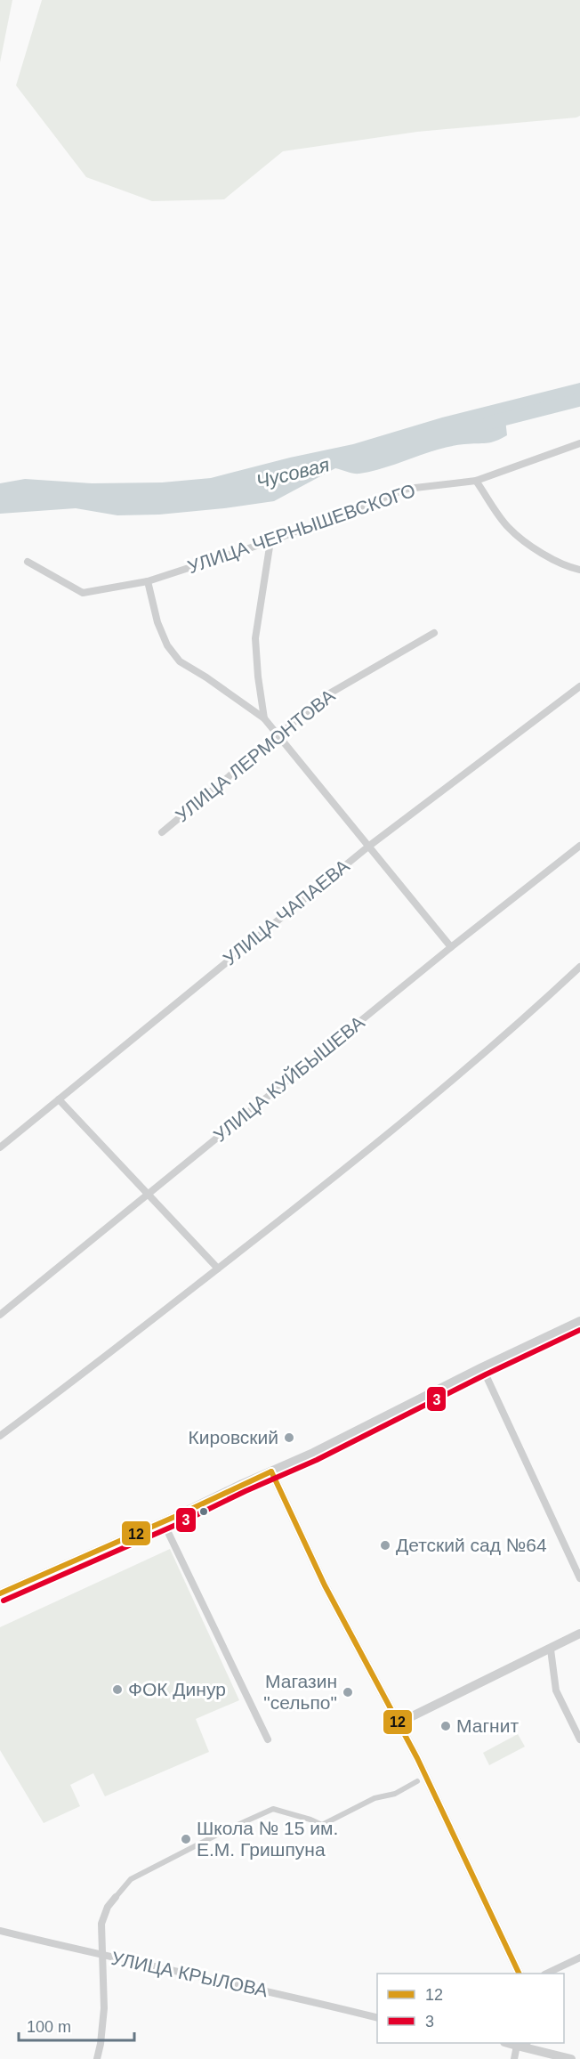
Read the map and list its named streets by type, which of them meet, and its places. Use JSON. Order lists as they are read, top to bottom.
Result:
{
  "streets": {
    "street": [
      "УЛИЦА ЧЕРНЫШЕВСКОГО",
      "УЛИЦА ЛЕРМОНТОВА",
      "УЛИЦА ЧАПАЕВА",
      "УЛИЦА КУЙБЫШЕВА",
      "УЛИЦА КРЫЛОВА"
    ]
  },
  "water": ["Чусовая"],
  "places": [
    "Кировский",
    "Детский сад №64",
    "ФОК Динур",
    "Магазин \"сельпо\"",
    "Магнит",
    "Школа № 15 им. Е.М. Гришпуна"
  ],
  "lines": ["transit line 3", "transit line 12"],
  "legend": ["12", "3"],
  "scale_bar": "100 m"
}
